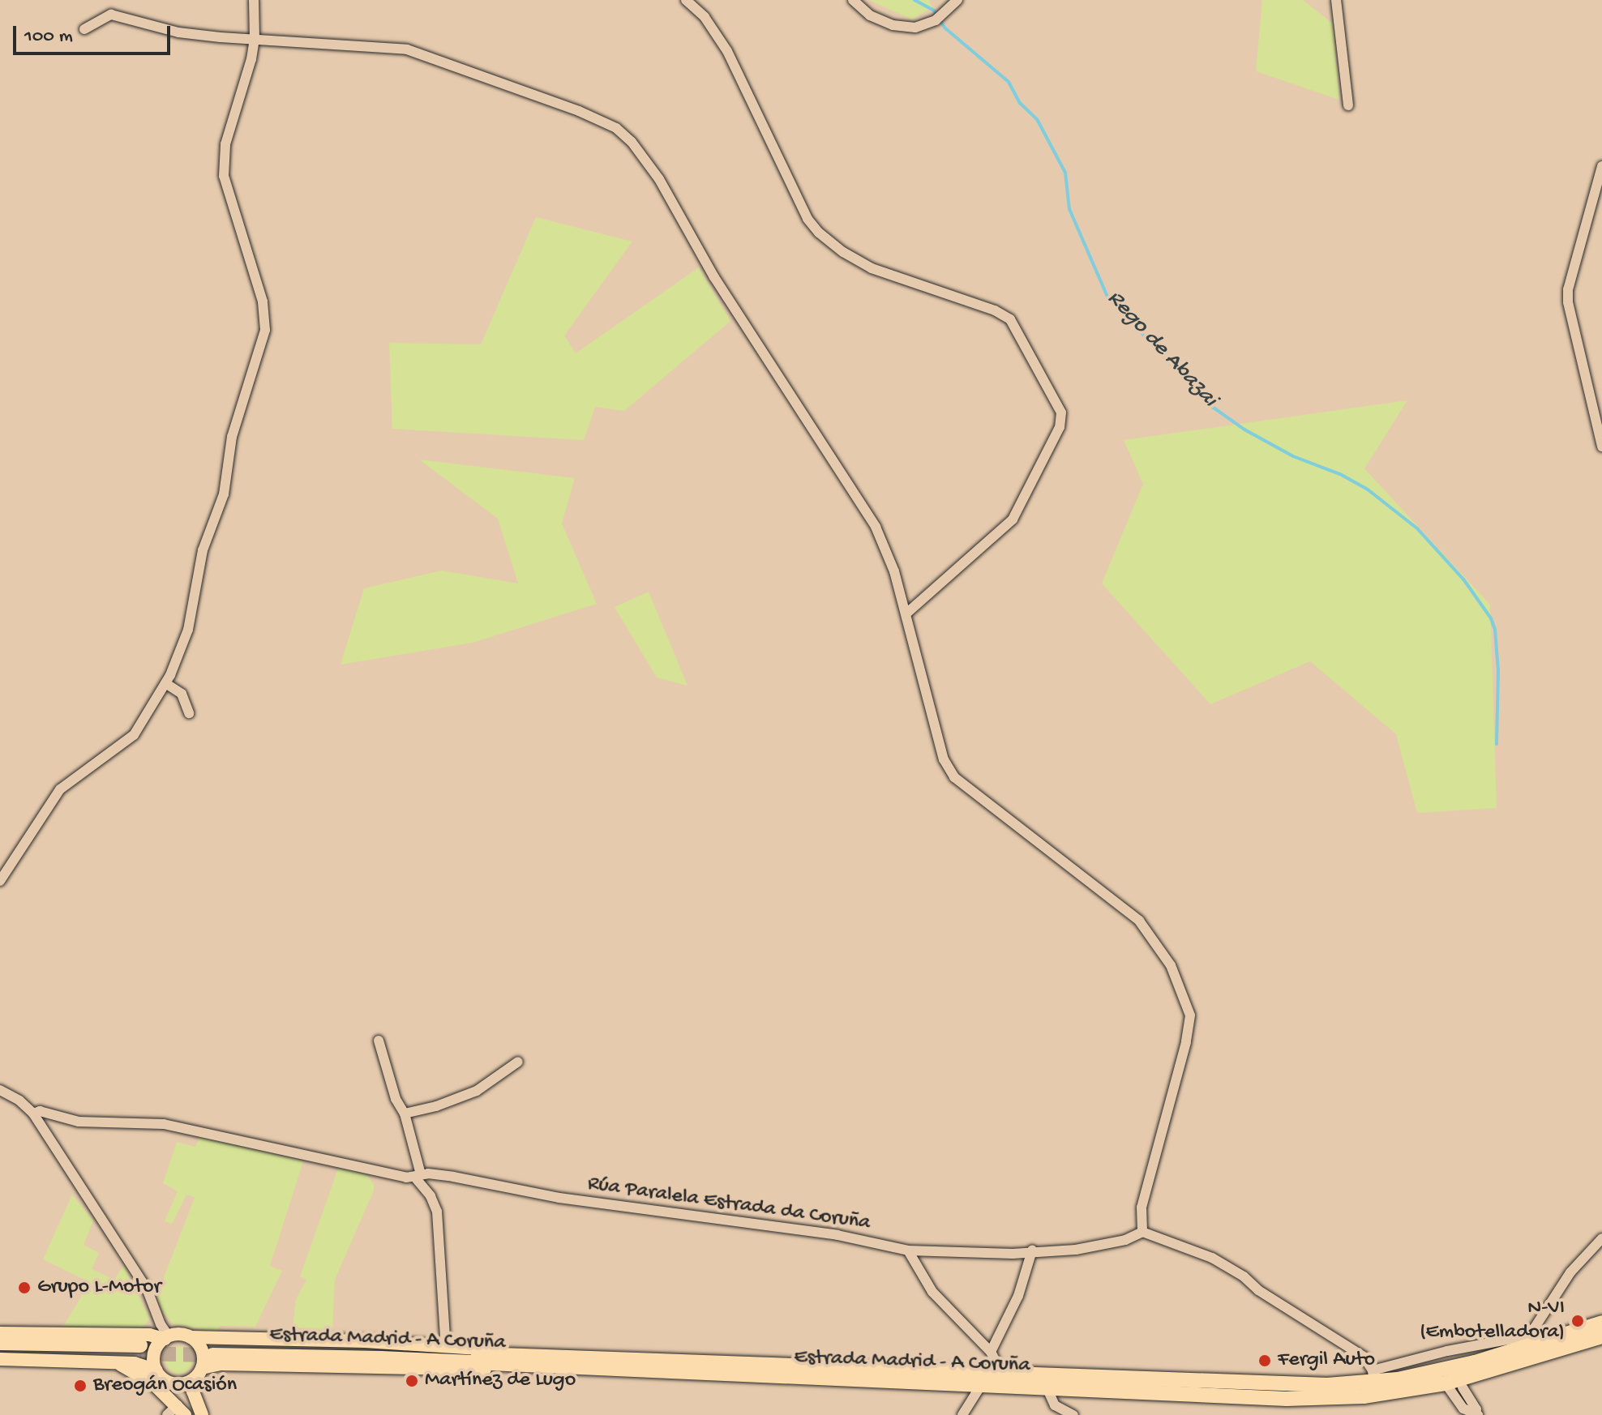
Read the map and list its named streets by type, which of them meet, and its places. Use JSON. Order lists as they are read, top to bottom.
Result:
{
  "streets": {
    "highway": ["Estrada Madrid - A Coruña"],
    "street": ["Rúa Paralela Estrada da Coruña"]
  },
  "water": ["Rego de Abazai"],
  "places": [
    "Grupo L-Motor",
    "N-VI (Embotelladora)",
    "Fergil Auto",
    "Martínez de Lugo",
    "Breogán Ocasión"
  ],
  "scale_bar": "100 m"
}
